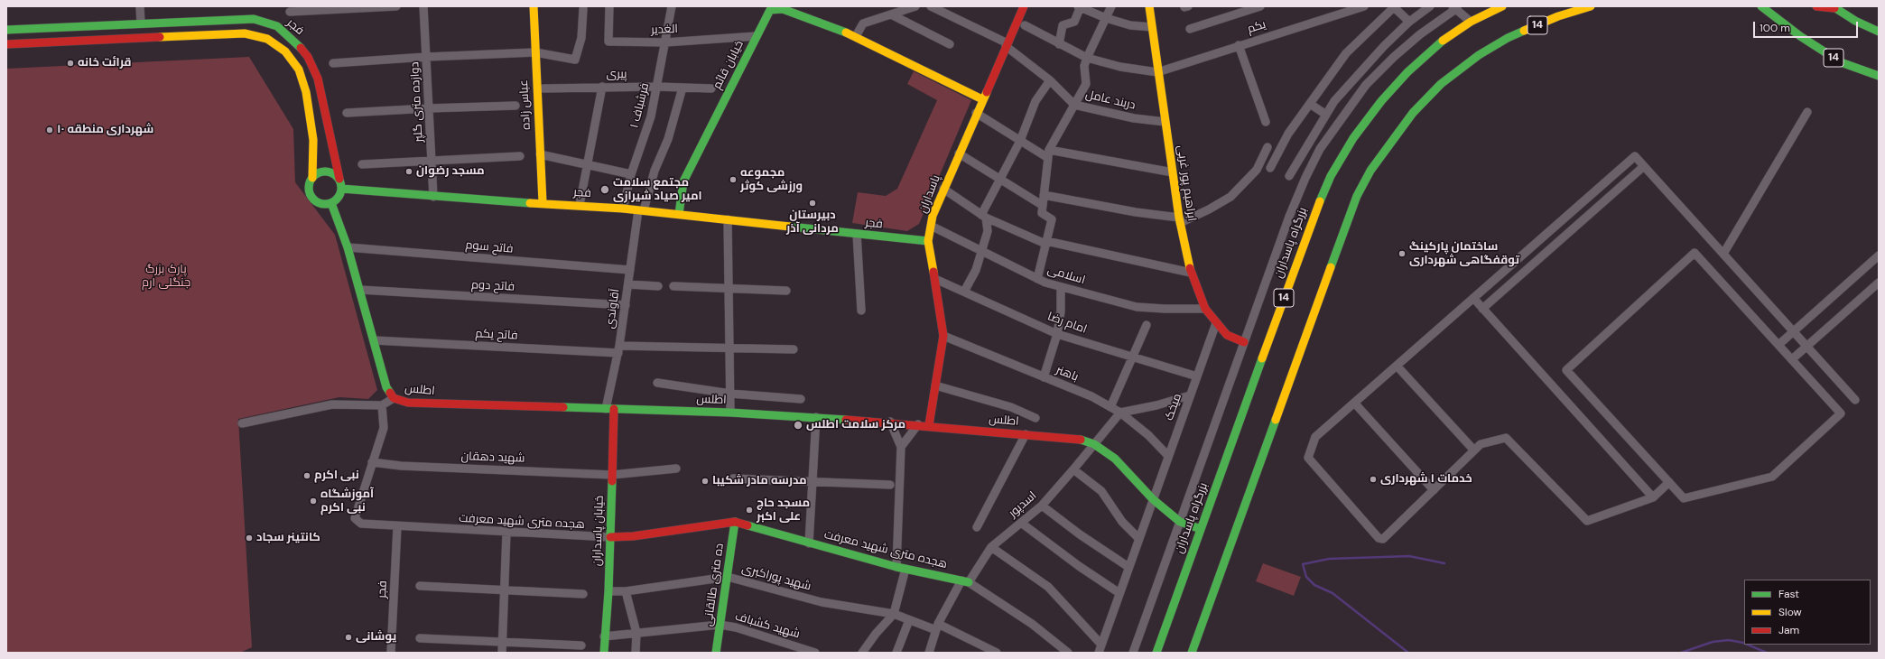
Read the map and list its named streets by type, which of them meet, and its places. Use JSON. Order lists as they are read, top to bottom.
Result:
{
  "streets": {
    "main road": [
      "14",
      "فجر",
      "خیابان قائم",
      "عباس زاده",
      "ابراهیم پور غربی",
      "پاسداران",
      "بزرگراه پاسداران",
      "اطلس",
      "هجده متری شهید معرفت",
      "خیابان پاسداران",
      "ده متری طالقانی"
    ],
    "street": [
      "یکم",
      "الغدیر",
      "پیری",
      "دربند عامل",
      "دوازده متری گلپر",
      "فرشباف ۱",
      "فاتح سوم",
      "اسلامی",
      "فاتح دوم",
      "آقاوندی",
      "امام رضا",
      "فاتح یکم",
      "باهنر",
      "میخک",
      "شهید دهقان",
      "اسدپور",
      "شهید پوراکبری",
      "شهید کشباف"
    ]
  },
  "crossings": [
    ["فجر", "خیابان قائم"],
    ["فجر", "دوازده متری گلپر"],
    ["فجر", "عباس زاده"],
    ["فجر", "فرشباف ۱"],
    ["فجر", "پاسداران"],
    ["فجر", "آقاوندی"],
    ["فجر", "اطلس"],
    ["فجر", "هجده متری شهید معرفت"],
    ["یکم", "ابراهیم پور غربی"],
    ["الغدیر", "خیابان قائم"],
    ["الغدیر", "فرشباف ۱"],
    ["خیابان قائم", "پاسداران"],
    ["پیری", "فرشباف ۱"],
    ["پیری", "آقاوندی"],
    ["دربند عامل", "ابراهیم پور غربی"],
    ["دربند عامل", "پاسداران"],
    ["ابراهیم پور غربی", "اسلامی"],
    ["ابراهیم پور غربی", "میخک"],
    ["پاسداران", "اسلامی"],
    ["پاسداران", "امام رضا"],
    ["پاسداران", "باهنر"],
    ["پاسداران", "اطلس"],
    ["بزرگراه پاسداران", "اطلس"],
    ["فاتح سوم", "آقاوندی"],
    ["فاتح سوم", "اطلس"],
    ["فاتح دوم", "آقاوندی"],
    ["فاتح دوم", "اطلس"],
    ["آقاوندی", "فاتح یکم"],
    ["آقاوندی", "اطلس"],
    ["امام رضا", "میخک"],
    ["فاتح یکم", "اطلس"],
    ["باهنر", "میخک"],
    ["باهنر", "اسدپور"],
    ["اطلس", "میخک"],
    ["اطلس", "اسدپور"],
    ["اطلس", "خیابان پاسداران"],
    ["شهید دهقان", "هجده متری شهید معرفت"],
    ["شهید دهقان", "خیابان پاسداران"],
    ["اسدپور", "هجده متری شهید معرفت"],
    ["اسدپور", "شهید پوراکبری"],
    ["هجده متری شهید معرفت", "خیابان پاسداران"],
    ["هجده متری شهید معرفت", "ده متری طالقانی"],
    ["خیابان پاسداران", "شهید پوراکبری"],
    ["خیابان پاسداران", "شهید کشباف"],
    ["شهید پوراکبری", "ده متری طالقانی"],
    ["ده متری طالقانی", "شهید کشباف"]
  ],
  "parks": ["پارک بزرگ جنگلی ارم"],
  "places": [
    "قرائت خانه",
    "شهرداری منطقه ۱۰",
    "مسجد رضوان",
    "مجموعه ورزشی کوثر",
    "مجتمع سلامت امیر صیاد شیرازی",
    "دبیرستان مردانی آذر",
    "ساختمان پارکینگ توقفگاهی شهرداری",
    "مرکز سلامت اطلس",
    "نبی اکرم",
    "خدمات ۱ شهرداری",
    "مدرسه مادر شکیبا",
    "آموزشگاه نبی اکرم",
    "مسجد حاج علی اکبر",
    "کانتینر سجاد",
    "یوشانی"
  ],
  "legend": ["Fast", "Slow", "Jam"],
  "scale_bar": "100 m"
}
